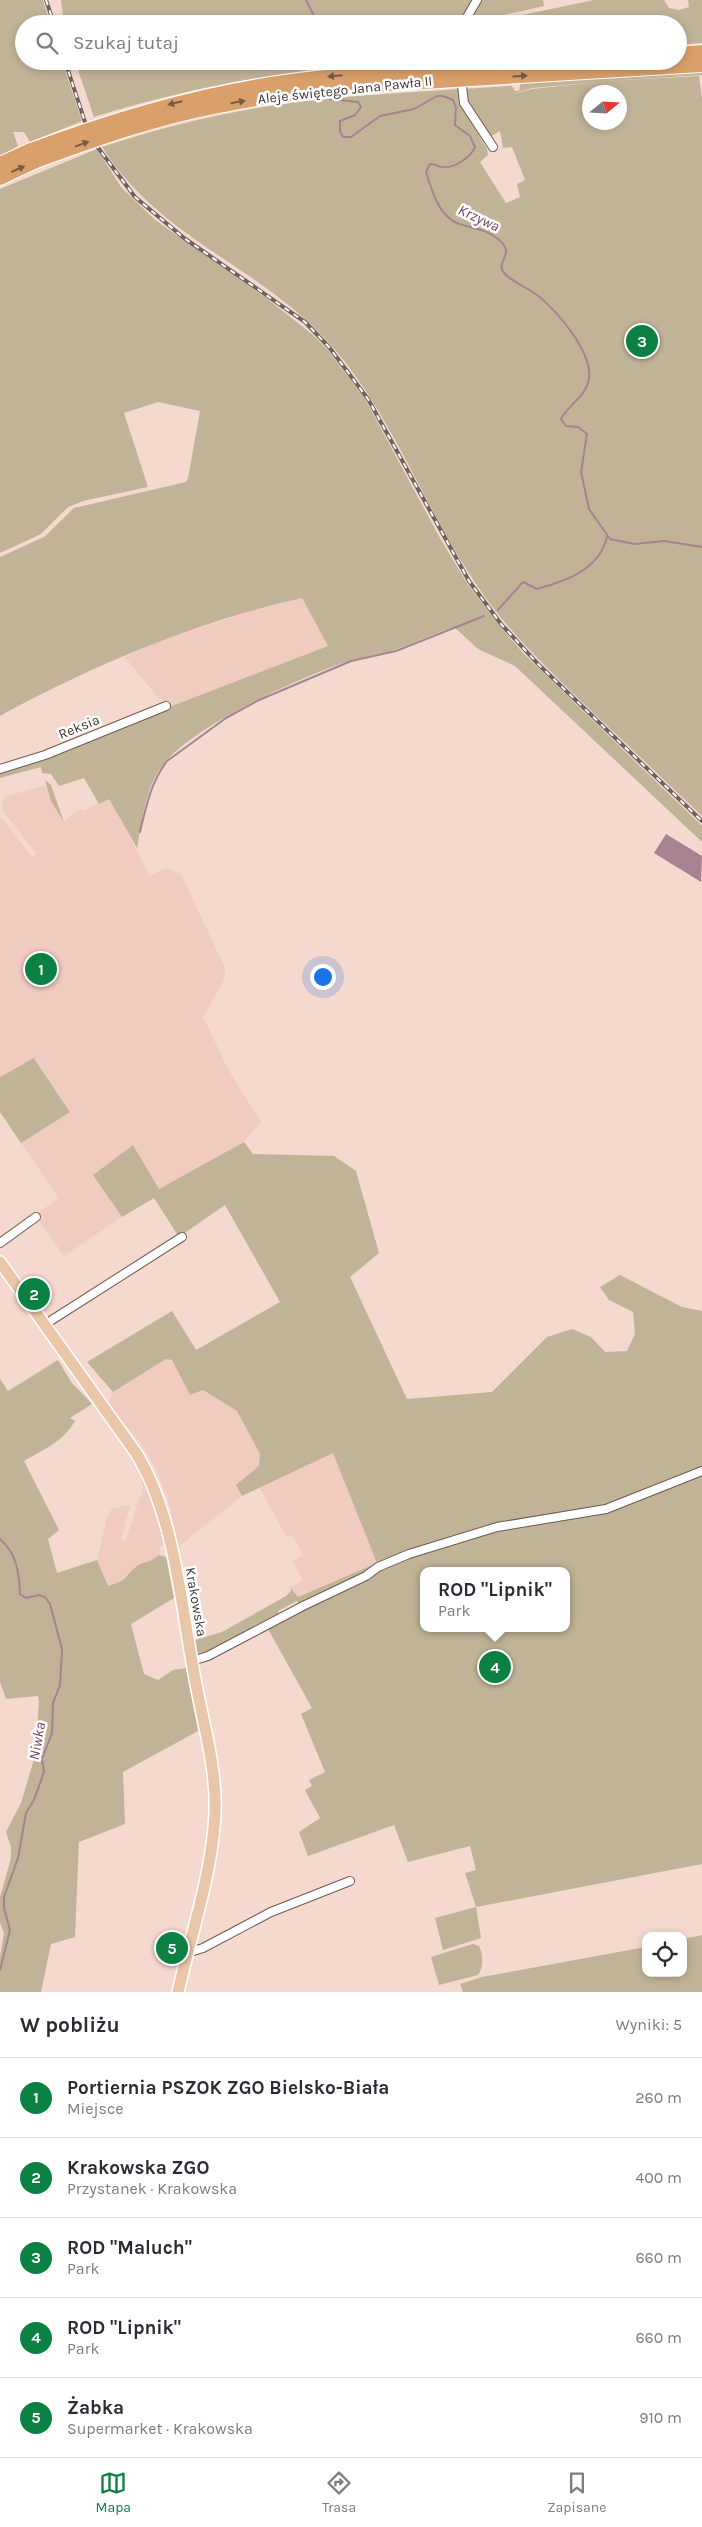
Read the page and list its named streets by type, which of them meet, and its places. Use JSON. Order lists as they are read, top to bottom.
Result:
{
  "streets": {
    "highway": ["Aleje świętego Jana Pawła II"],
    "main road": ["Krakowska"],
    "street": ["Reksia"]
  },
  "water": ["Krzywa", "Niwka"],
  "north": "right",
  "page": {
    "search": "Szukaj tutaj",
    "pins": [
      "3",
      "1",
      "2",
      "4",
      "5"
    ],
    "popup": ["ROD \"Lipnik\"", "Park"],
    "heading": ["W pobliżu", "Wyniki: 5"],
    "list": [
      {
        "mark": "1",
        "name": "Portiernia PSZOK ZGO Bielsko-Biała",
        "note": "Miejsce",
        "value": "260 m"
      },
      {
        "mark": "2",
        "name": "Krakowska ZGO",
        "note": "Przystanek · Krakowska",
        "value": "400 m"
      },
      {
        "mark": "3",
        "name": "ROD \"Maluch\"",
        "note": "Park",
        "value": "660 m"
      },
      {
        "mark": "4",
        "name": "ROD \"Lipnik\"",
        "note": "Park",
        "value": "660 m"
      },
      {
        "mark": "5",
        "name": "Żabka",
        "note": "Supermarket · Krakowska",
        "value": "910 m"
      }
    ],
    "nav": ["Mapa", "Trasa", "Zapisane"]
  }
}
